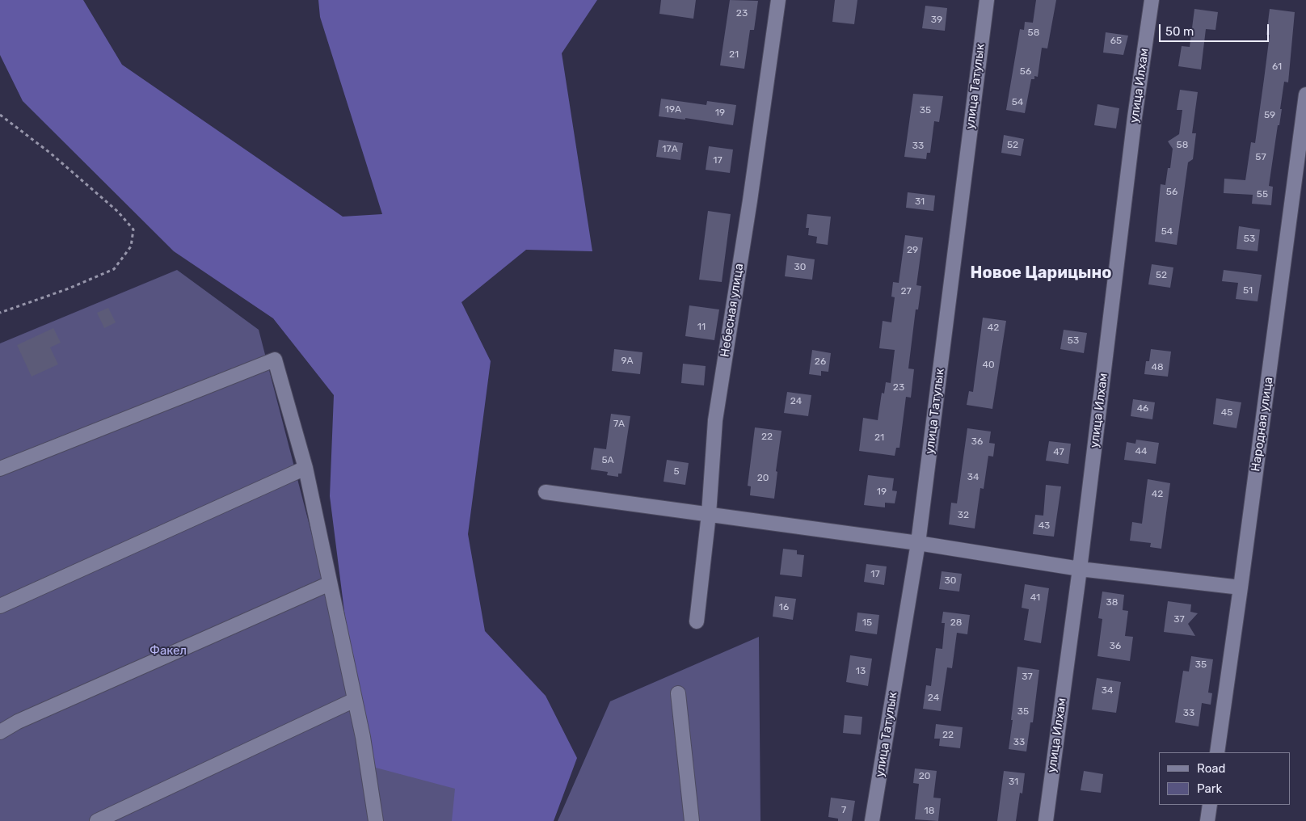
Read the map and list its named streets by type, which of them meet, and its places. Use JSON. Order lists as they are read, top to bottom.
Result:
{
  "streets": {
    "street": [
      "улица Илхам",
      "улица Татулык",
      "Небесная улица",
      "Народная улица"
    ]
  },
  "districts": ["Новое Царицыно"],
  "parks": ["Факел"],
  "house_numbers": [
    "23",
    "39",
    "58",
    "65",
    "21",
    "61",
    "56",
    "54",
    "19А",
    "35",
    "19",
    "59",
    "52",
    "58",
    "33",
    "17А",
    "57",
    "17",
    "56",
    "55",
    "31",
    "54",
    "53",
    "29",
    "30",
    "52",
    "51",
    "27",
    "11",
    "42",
    "53",
    "9А",
    "26",
    "40",
    "48",
    "23",
    "24",
    "46",
    "45",
    "7А",
    "22",
    "21",
    "36",
    "44",
    "47",
    "5А",
    "5",
    "34",
    "20",
    "19",
    "42",
    "32",
    "43",
    "17",
    "30",
    "41",
    "38",
    "16",
    "37",
    "15",
    "28",
    "36",
    "35",
    "13",
    "37",
    "34",
    "24",
    "35",
    "33",
    "22",
    "33",
    "20",
    "31",
    "7",
    "18"
  ],
  "legend": ["Road", "Park"],
  "scale_bar": "50 m"
}
